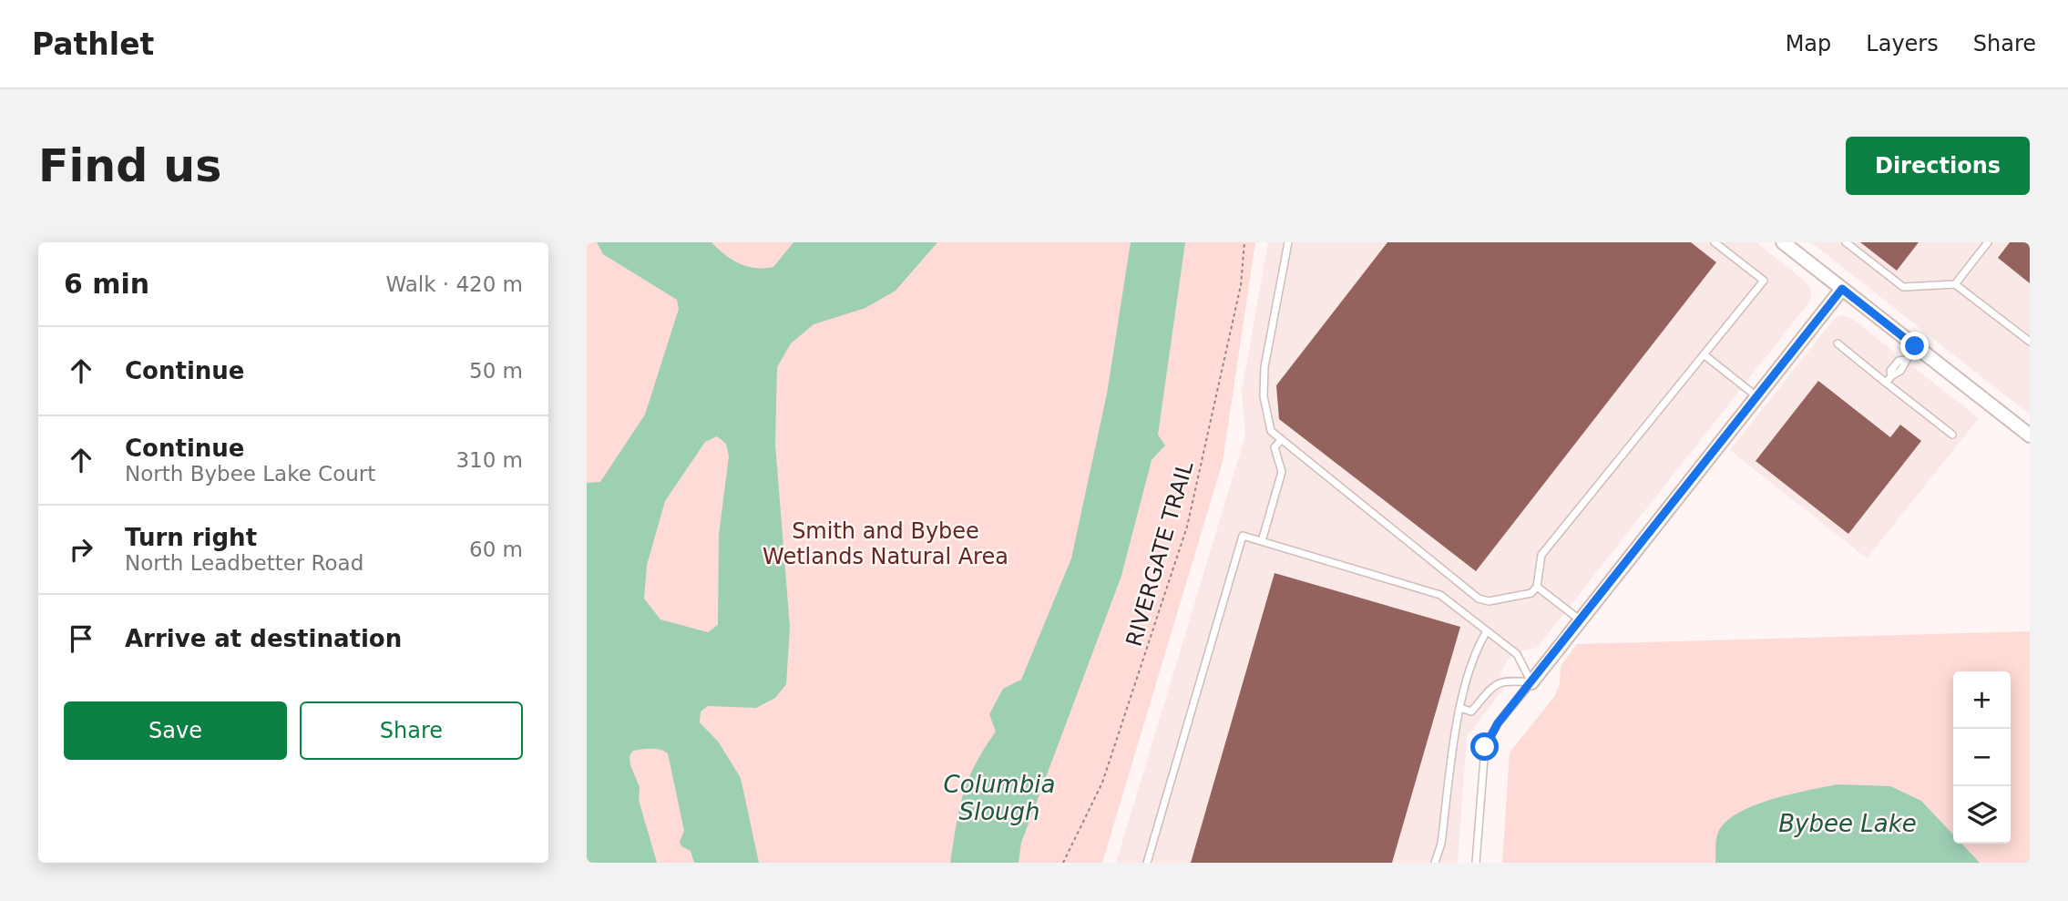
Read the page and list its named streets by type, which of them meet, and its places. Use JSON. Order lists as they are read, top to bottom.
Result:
{
  "streets": {
    "path": ["RIVERGATE TRAIL"]
  },
  "water": ["Columbia Slough", "Bybee Lake"],
  "parks": ["Smith and Bybee Wetlands Natural Area"],
  "page": {
    "header": "Pathlet",
    "nav": ["Map", "Layers", "Share"],
    "buttons": [
      "Directions",
      ["Save", "Share"]
    ],
    "title": "Find us",
    "heading": ["6 min", "Walk · 420 m"],
    "list": [
      ["Continue", "50 m"],
      ["Continue", "North Bybee Lake Court", "310 m"],
      ["Turn right", "North Leadbetter Road", "60 m"],
      "Arrive at destination"
    ],
    "map_buttons": ["+", "−"]
  }
}
